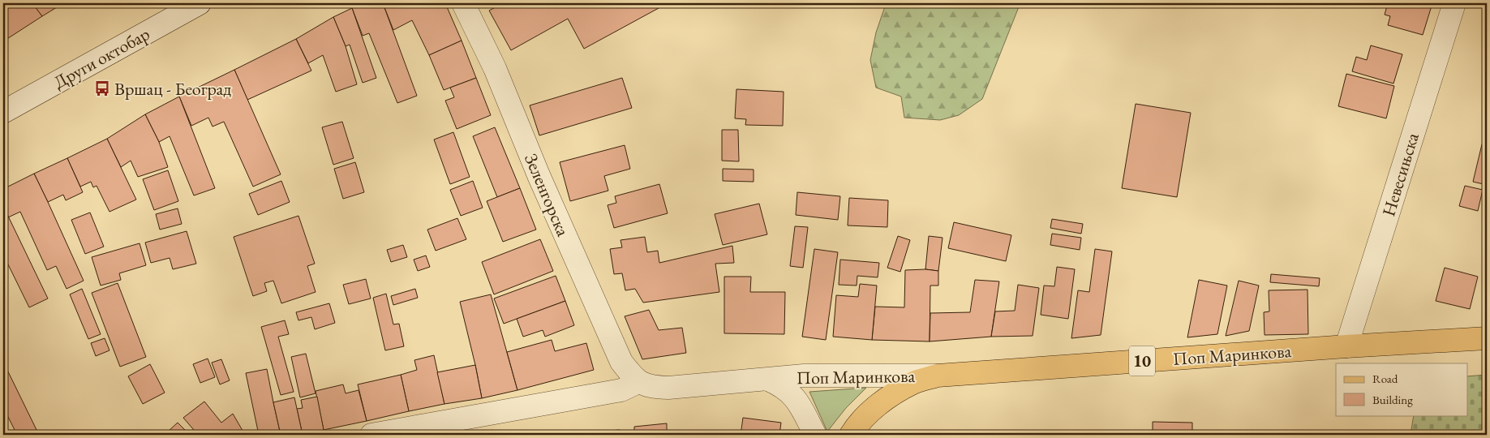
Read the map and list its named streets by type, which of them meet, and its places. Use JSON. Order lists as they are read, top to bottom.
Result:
{
  "streets": {
    "main road": ["Поп Маринкова", "10"],
    "street": ["Други октобар", "Невесињска", "Зеленгорска"]
  },
  "crossings": [
    ["Невесињска", "Поп Маринкова"],
    ["Невесињска", "10"],
    ["Зеленгорска", "Поп Маринкова"],
    ["Поп Маринкова", "10"]
  ],
  "places": {
    "bus stop": ["Вршац - Београд"]
  },
  "legend": ["Road", "Building"]
}
